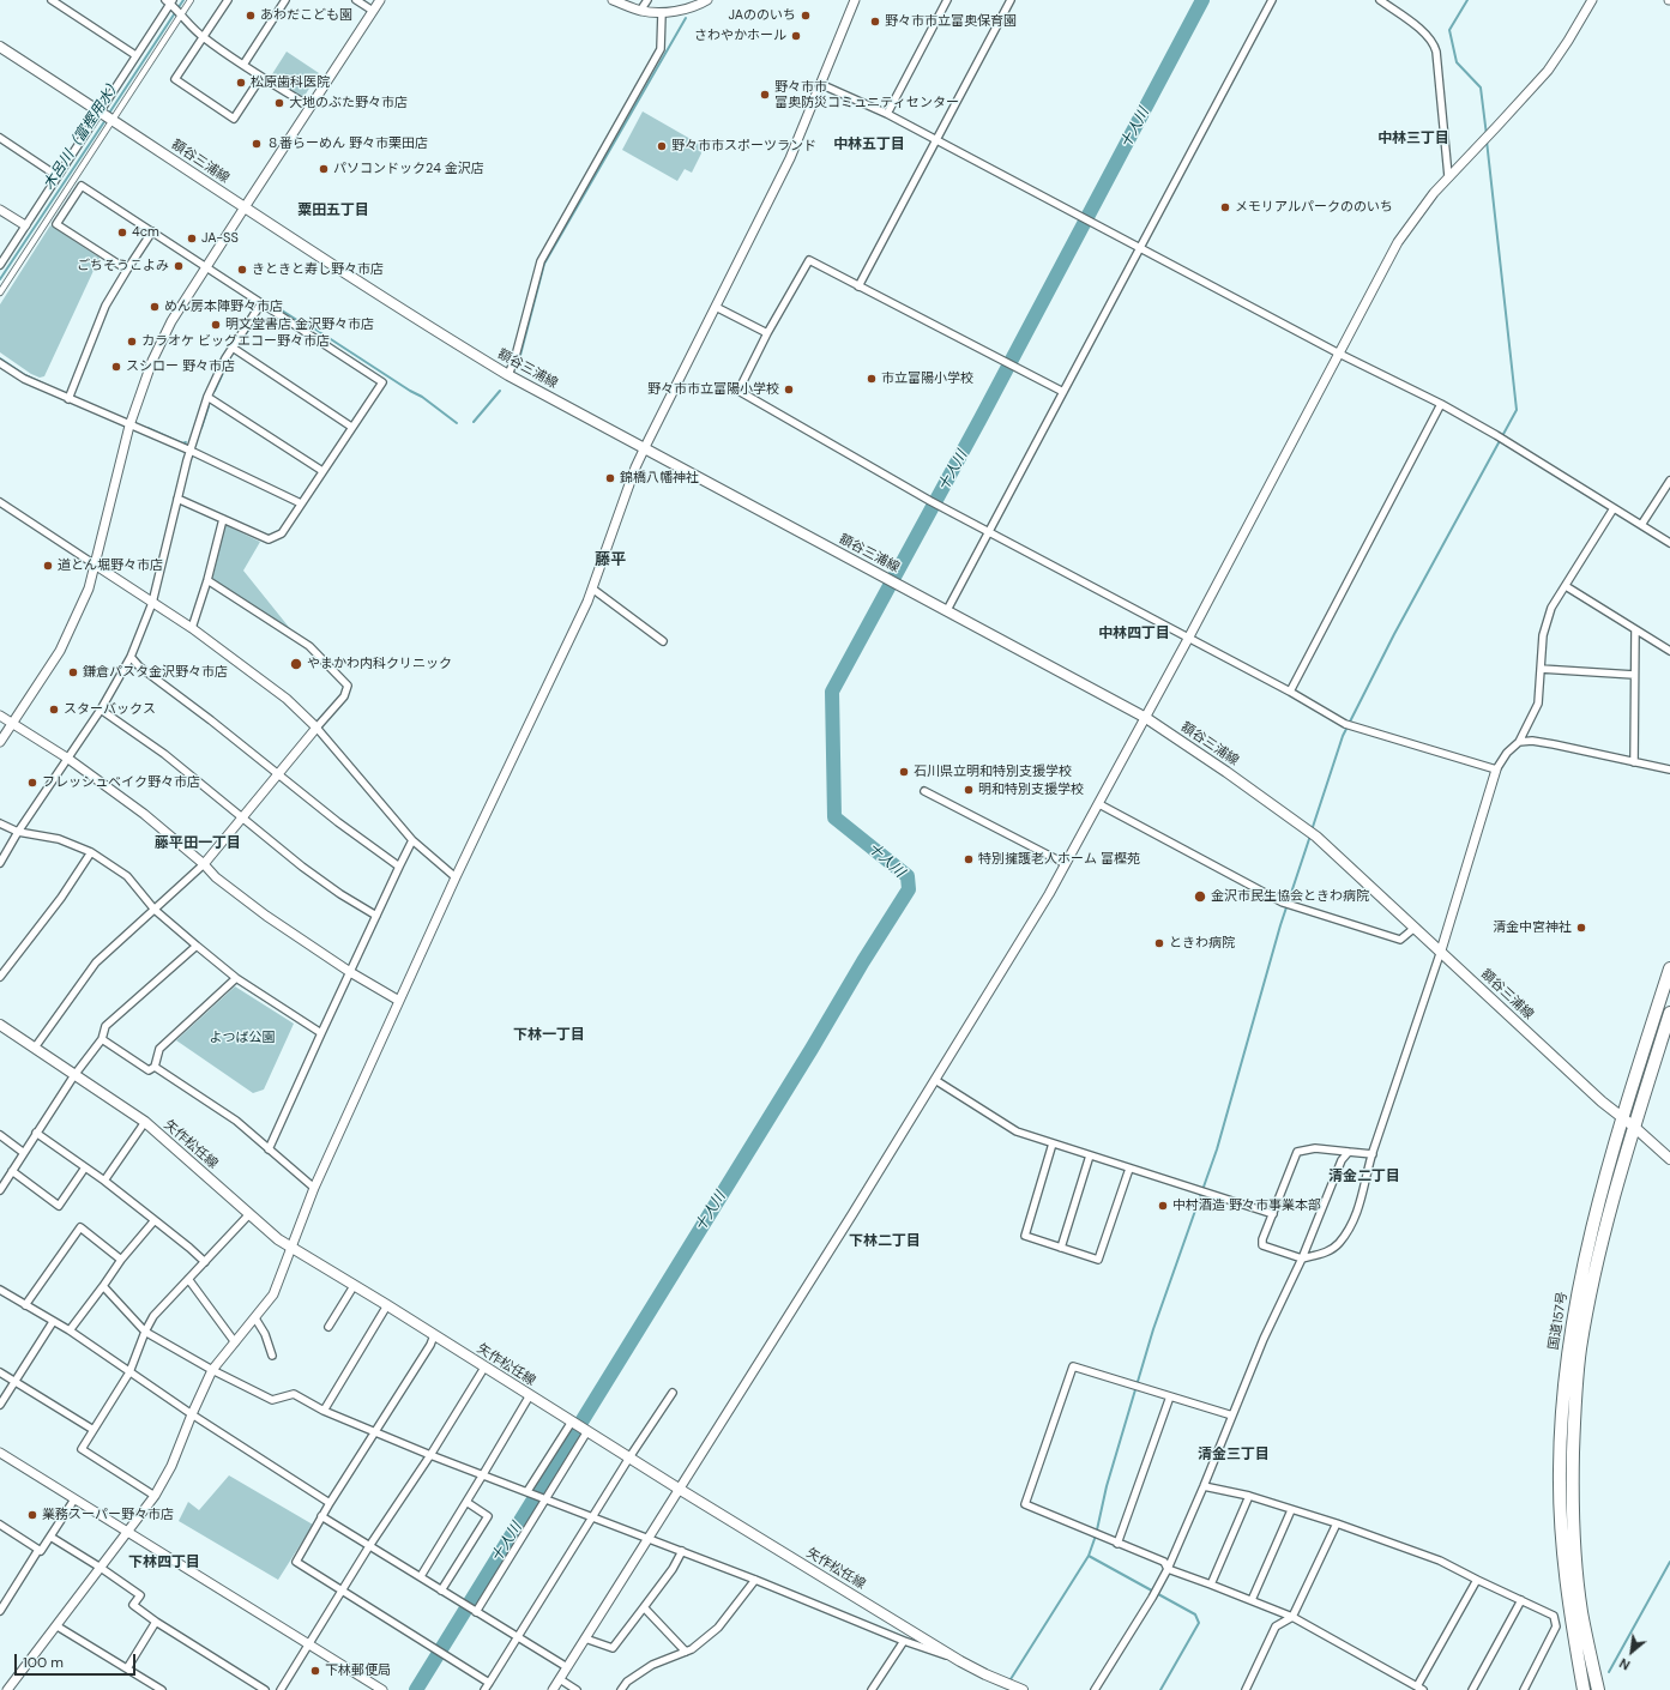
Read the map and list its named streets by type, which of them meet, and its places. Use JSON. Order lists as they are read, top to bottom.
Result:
{
  "streets": {
    "highway": ["国道157号"],
    "main road": ["額谷三浦線", "矢作松任線"]
  },
  "crossings": [
    ["額谷三浦線", "国道157号"]
  ],
  "districts": [
    "中林三丁目",
    "中林五丁目",
    "粟田五丁目",
    "藤平",
    "中林四丁目",
    "藤平田一丁目",
    "下林一丁目",
    "清金二丁目",
    "下林二丁目",
    "清金三丁目",
    "下林四丁目"
  ],
  "water": ["十人川", "木呂川（富樫用水）"],
  "parks": ["よつば公園"],
  "places": [
    "あわだこども園",
    "JAののいち",
    "野々市市立富奥保育園",
    "さわやかホール",
    "松原歯科医院",
    "野々市市 富奥防災コミュニティセンター",
    "大地のぶた野々市店",
    "８番らーめん 野々市栗田店",
    "野々市市スポーツランド",
    "パソコンドック24 金沢店",
    "メモリアルパークののいち",
    "4cm",
    "JA-SS",
    "ごちそうこよみ",
    "きときと寿し野々市店",
    "めん房本陣野々市店",
    "明文堂書店 金沢野々市店",
    "カラオケ ビッグエコー野々市店",
    "スシロー 野々市店",
    "市立富陽小学校",
    "野々市市立富陽小学校",
    "錦橋八幡神社",
    "道とん堀野々市店",
    "やまかわ内科クリニック",
    "鎌倉パスタ金沢野々市店",
    "スターバックス",
    "石川県立明和特別支援学校",
    "フレッシュベイク野々市店",
    "明和特別支援学校",
    "特別擁護老人ホーム 富樫苑",
    "金沢市民生協会ときわ病院",
    "清金中宮神社",
    "ときわ病院",
    "中村酒造 野々市事業本部",
    "業務スーパー野々市店",
    "下林郵便局"
  ],
  "scale_bar": "100 m",
  "north": "bottom left"
}
